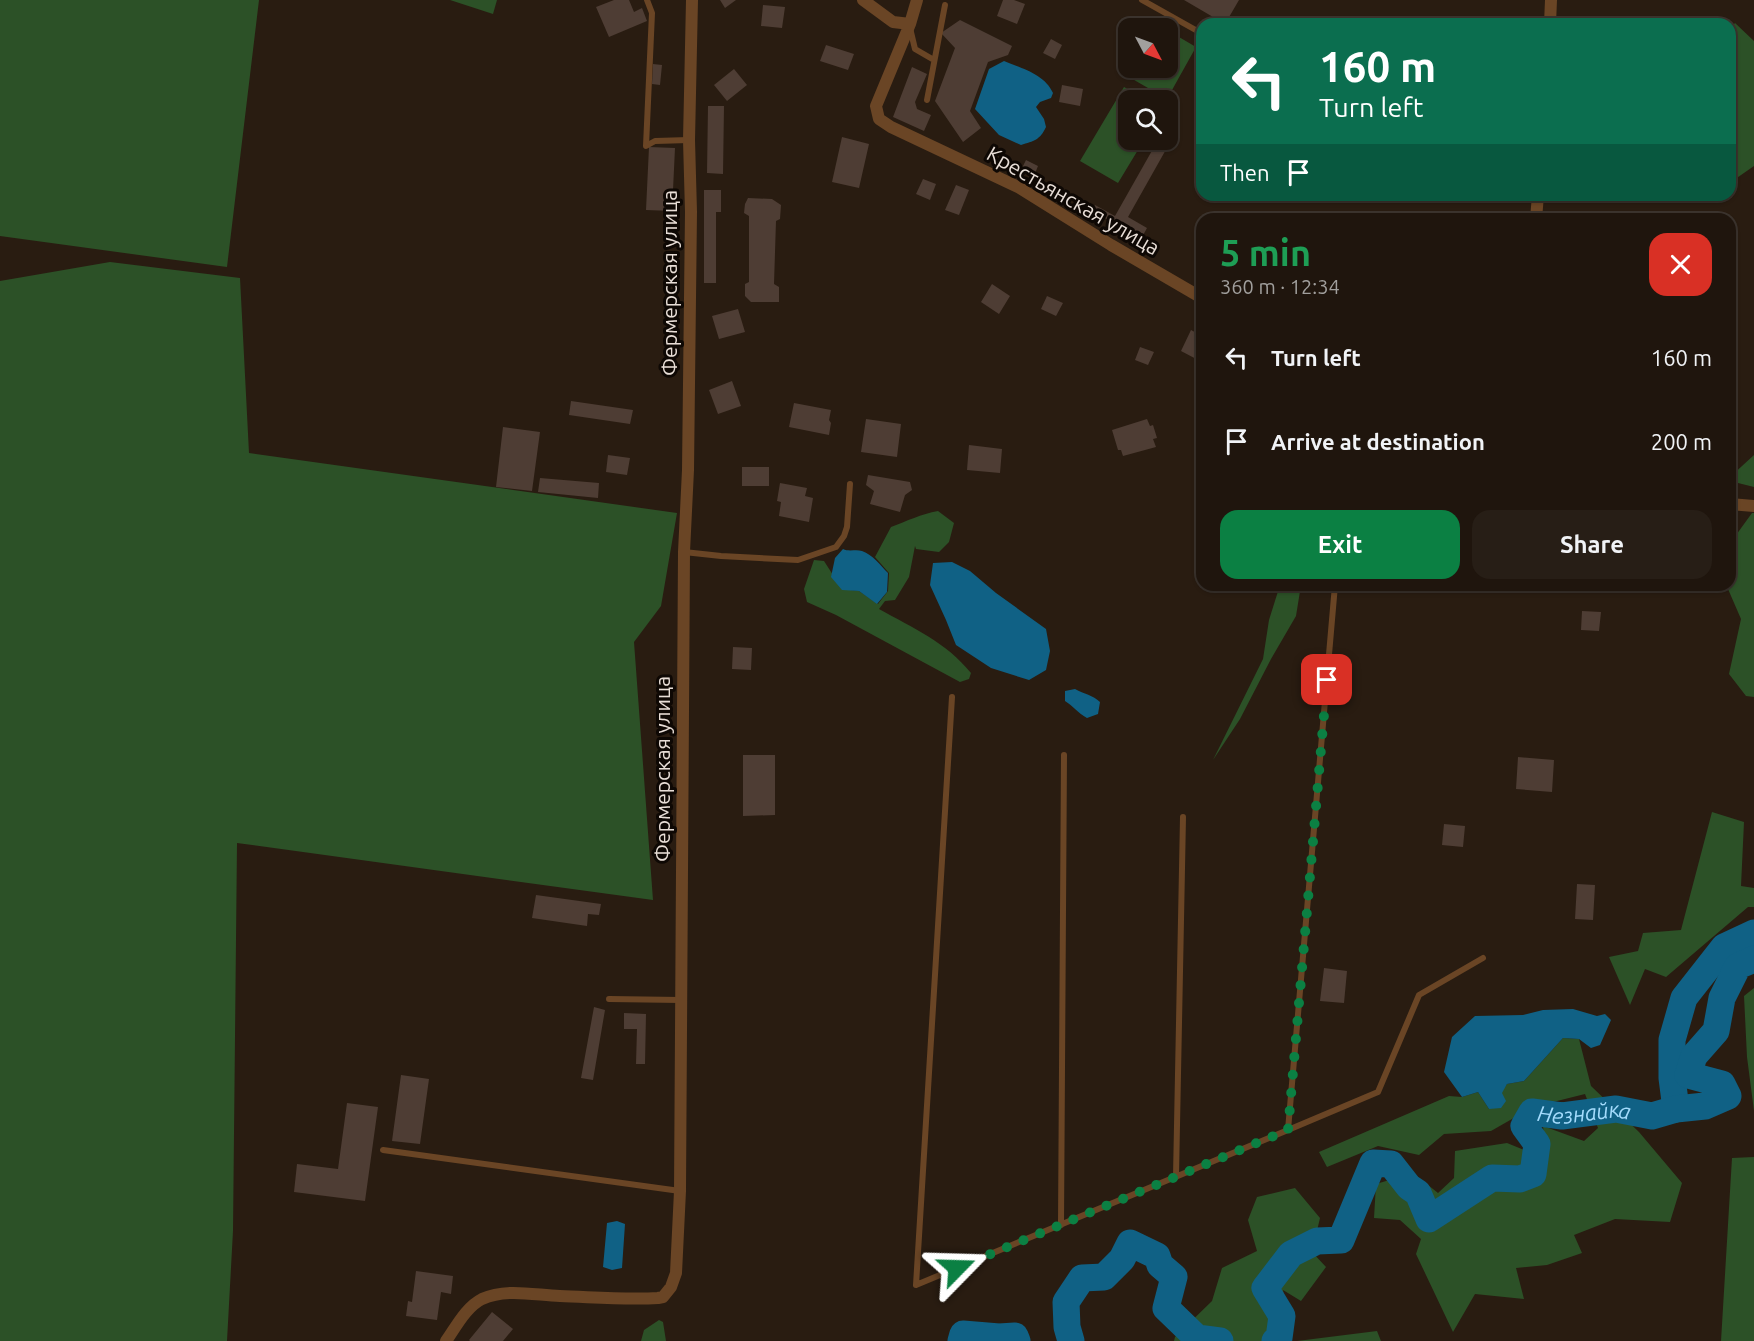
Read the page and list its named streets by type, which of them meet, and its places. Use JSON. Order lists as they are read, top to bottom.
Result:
{
  "streets": {
    "street": ["Крестьянская улица", "Фермерская улица"]
  },
  "water": ["Незнайка"],
  "north": "bottom right",
  "page": {
    "turn": ["160 m", "Turn left"],
    "then": "Then",
    "heading": ["5 min", "360 m · 12:34"],
    "list": [
      {
        "name": "Turn left",
        "value": "160 m"
      },
      {
        "name": "Arrive at destination",
        "value": "200 m"
      }
    ],
    "buttons": ["Exit", "Share"]
  }
}
